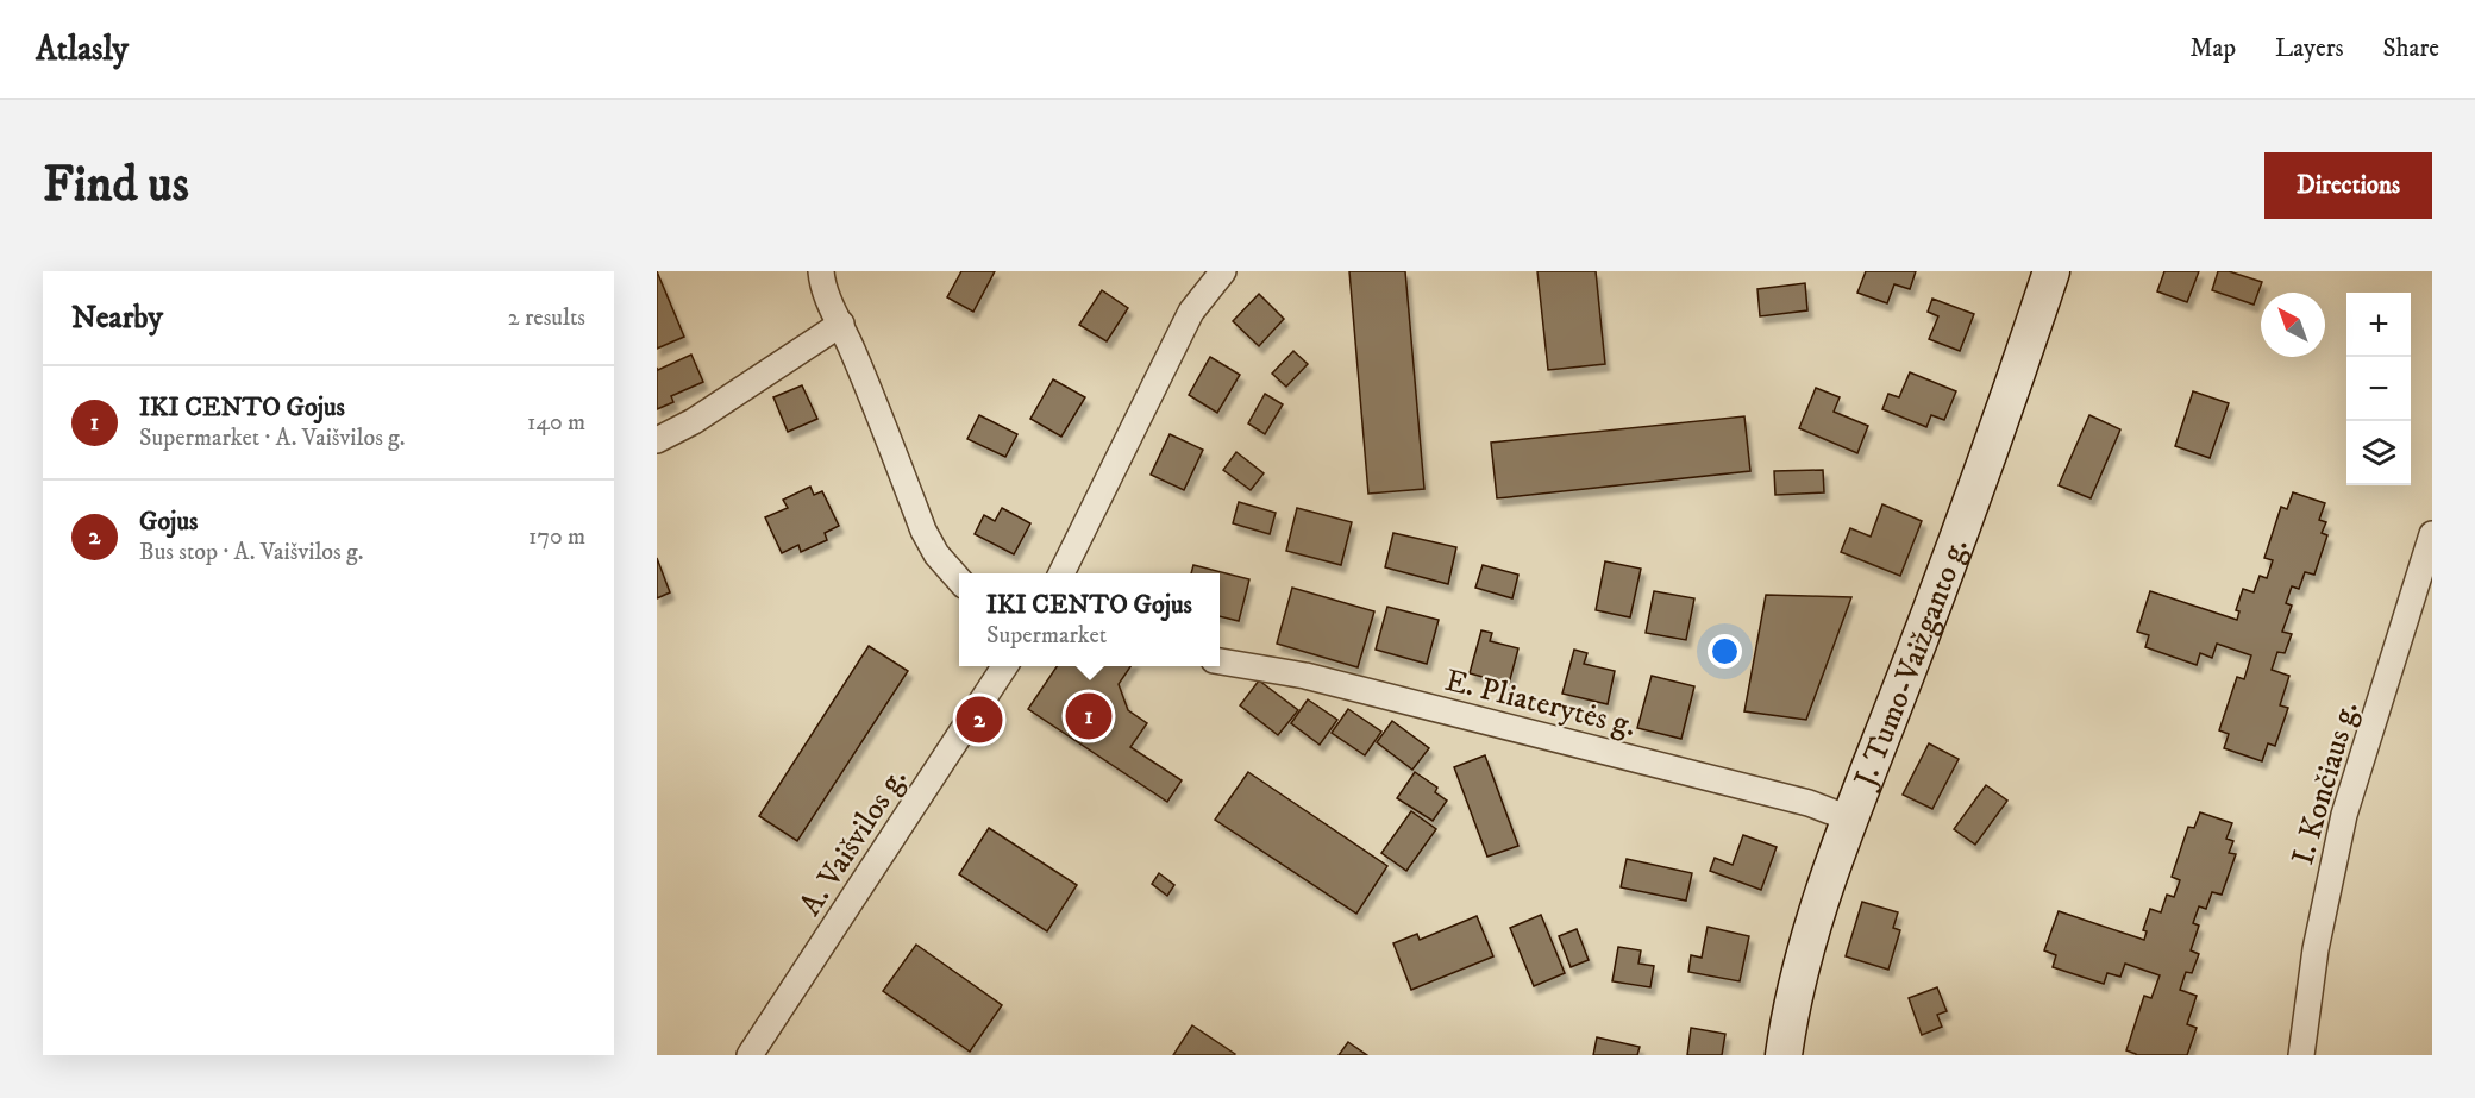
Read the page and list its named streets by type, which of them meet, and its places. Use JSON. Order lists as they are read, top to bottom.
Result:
{
  "streets": {
    "main road": ["J. Tumo-Vaižganto g."],
    "street": ["E. Pliaterytės g.", "I. Končiaus g.", "A. Vaišvilos g."]
  },
  "crossings": [
    ["J. Tumo-Vaižganto g.", "E. Pliaterytės g."]
  ],
  "north": "top left",
  "page": {
    "header": "Atlasly",
    "nav": ["Map", "Layers", "Share"],
    "buttons": "Directions",
    "title": "Find us",
    "heading": ["Nearby", "2 results"],
    "map_buttons": ["+", "−"],
    "list": [
      {
        "mark": "1",
        "name": "IKI CENTO Gojus",
        "note": "Supermarket · A. Vaišvilos g.",
        "value": "140 m"
      },
      {
        "mark": "2",
        "name": "Gojus",
        "note": "Bus stop · A. Vaišvilos g.",
        "value": "170 m"
      }
    ],
    "popup": ["IKI CENTO Gojus", "Supermarket"],
    "pins": ["1", "2"]
  }
}
